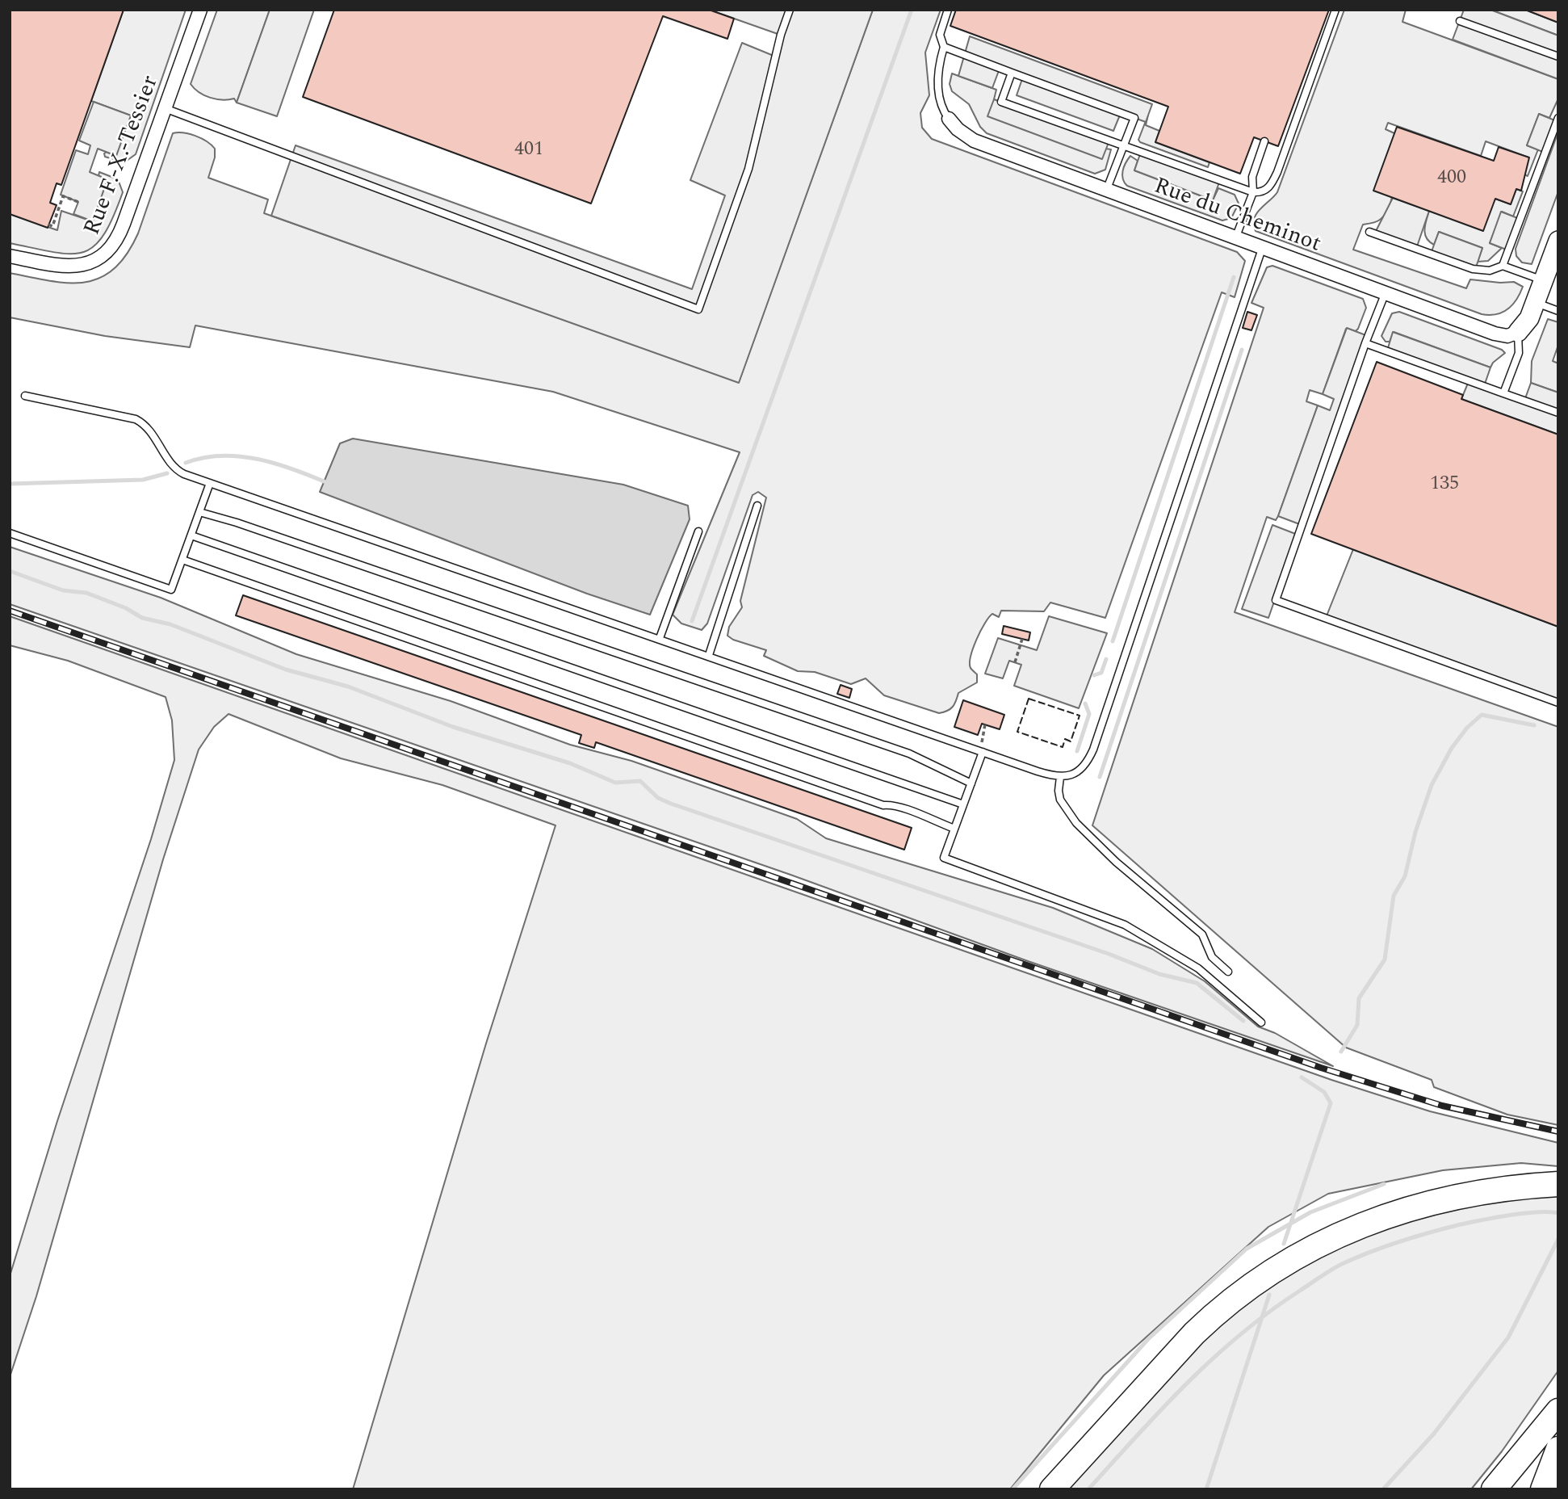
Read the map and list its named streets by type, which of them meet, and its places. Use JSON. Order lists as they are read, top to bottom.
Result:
{
  "streets": {
    "street": ["Rue F.-X.-Tessier", "Rue du Cheminot"]
  },
  "house_numbers": ["401", "400", "135"]
}
